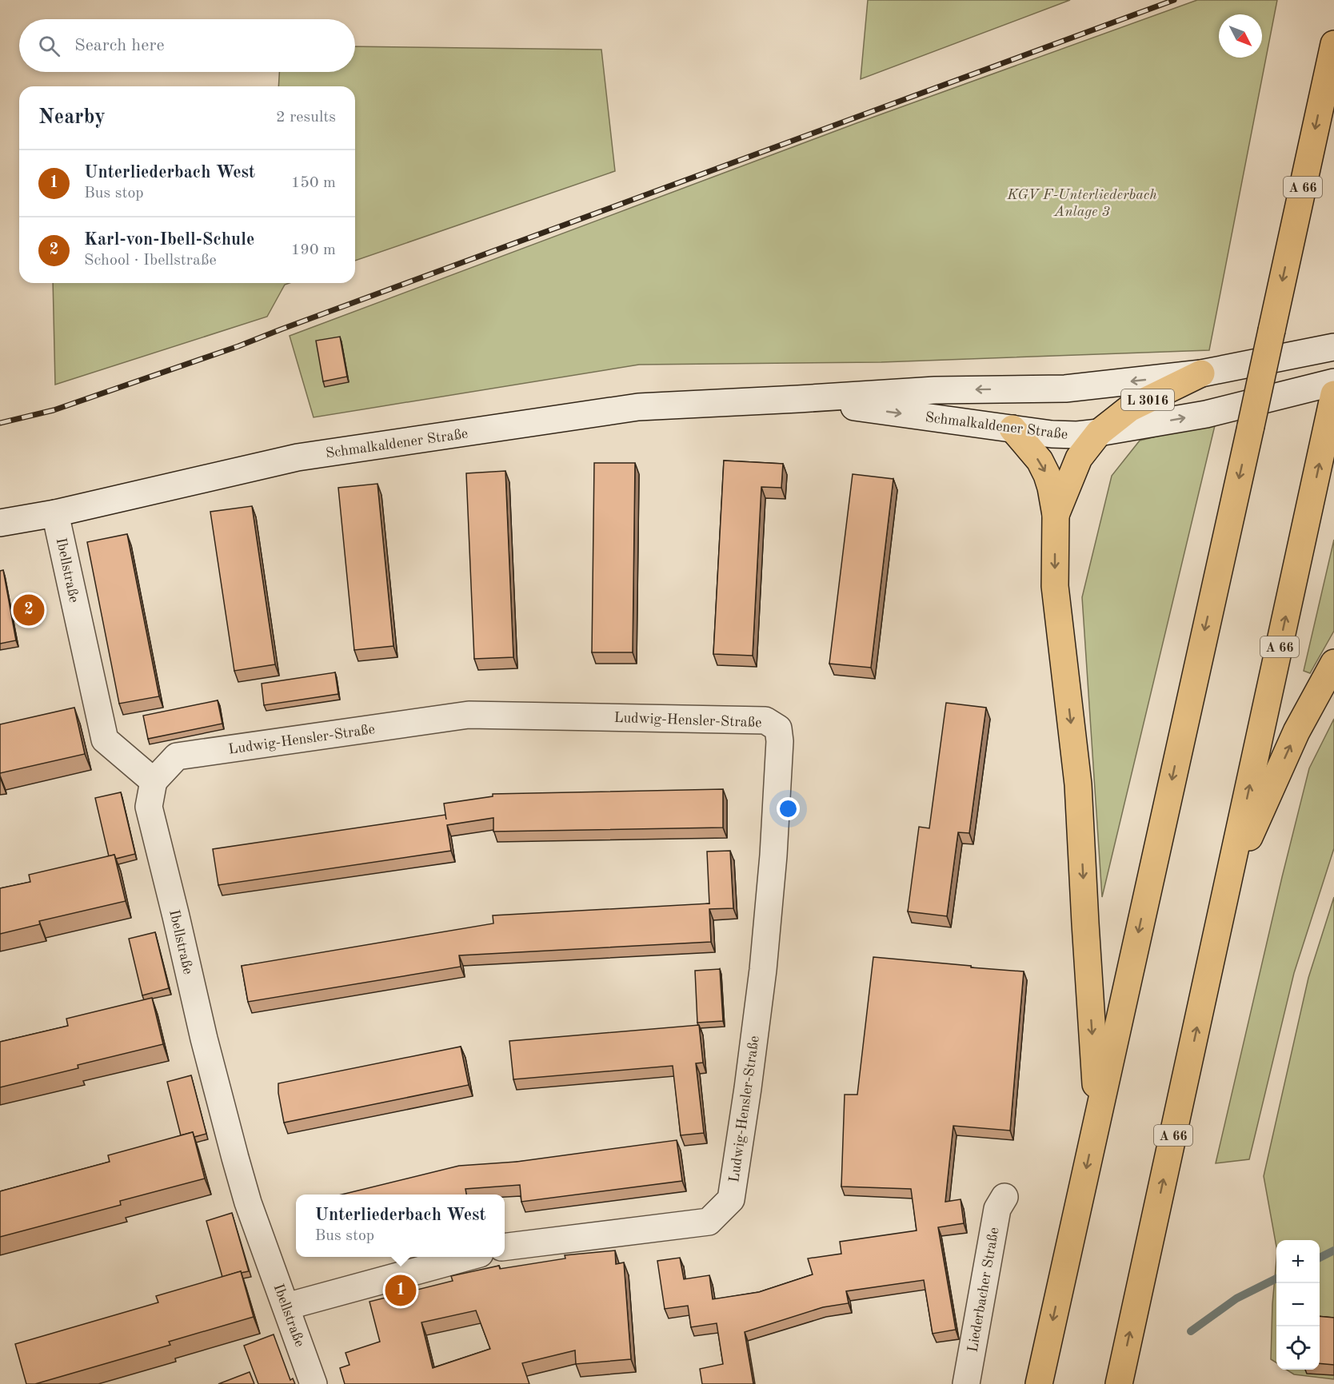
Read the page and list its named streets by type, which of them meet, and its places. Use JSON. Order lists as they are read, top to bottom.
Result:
{
  "streets": {
    "highway": ["A 66", "L 3016"],
    "street": [
      "Schmalkaldener Straße",
      "Ibellstraße",
      "Ludwig-Hensler-Straße",
      "Liederbacher Straße"
    ]
  },
  "crossings": [
    ["A 66", "Schmalkaldener Straße"],
    ["L 3016", "Schmalkaldener Straße"],
    ["Schmalkaldener Straße", "Ibellstraße"],
    ["Ibellstraße", "Ludwig-Hensler-Straße"]
  ],
  "parks": ["KGV F-Unterliederbach Anlage 3"],
  "north": "bottom right",
  "page": {
    "search": "Search here",
    "heading": ["Nearby", "2 results"],
    "list": [
      {
        "mark": "1",
        "name": "Unterliederbach West",
        "note": "Bus stop",
        "value": "150 m"
      },
      {
        "mark": "2",
        "name": "Karl-von-Ibell-Schule",
        "note": "School · Ibellstraße",
        "value": "190 m"
      }
    ],
    "pins": ["2", "1"],
    "popup": ["Unterliederbach West", "Bus stop"],
    "map_buttons": ["+", "−"]
  }
}
